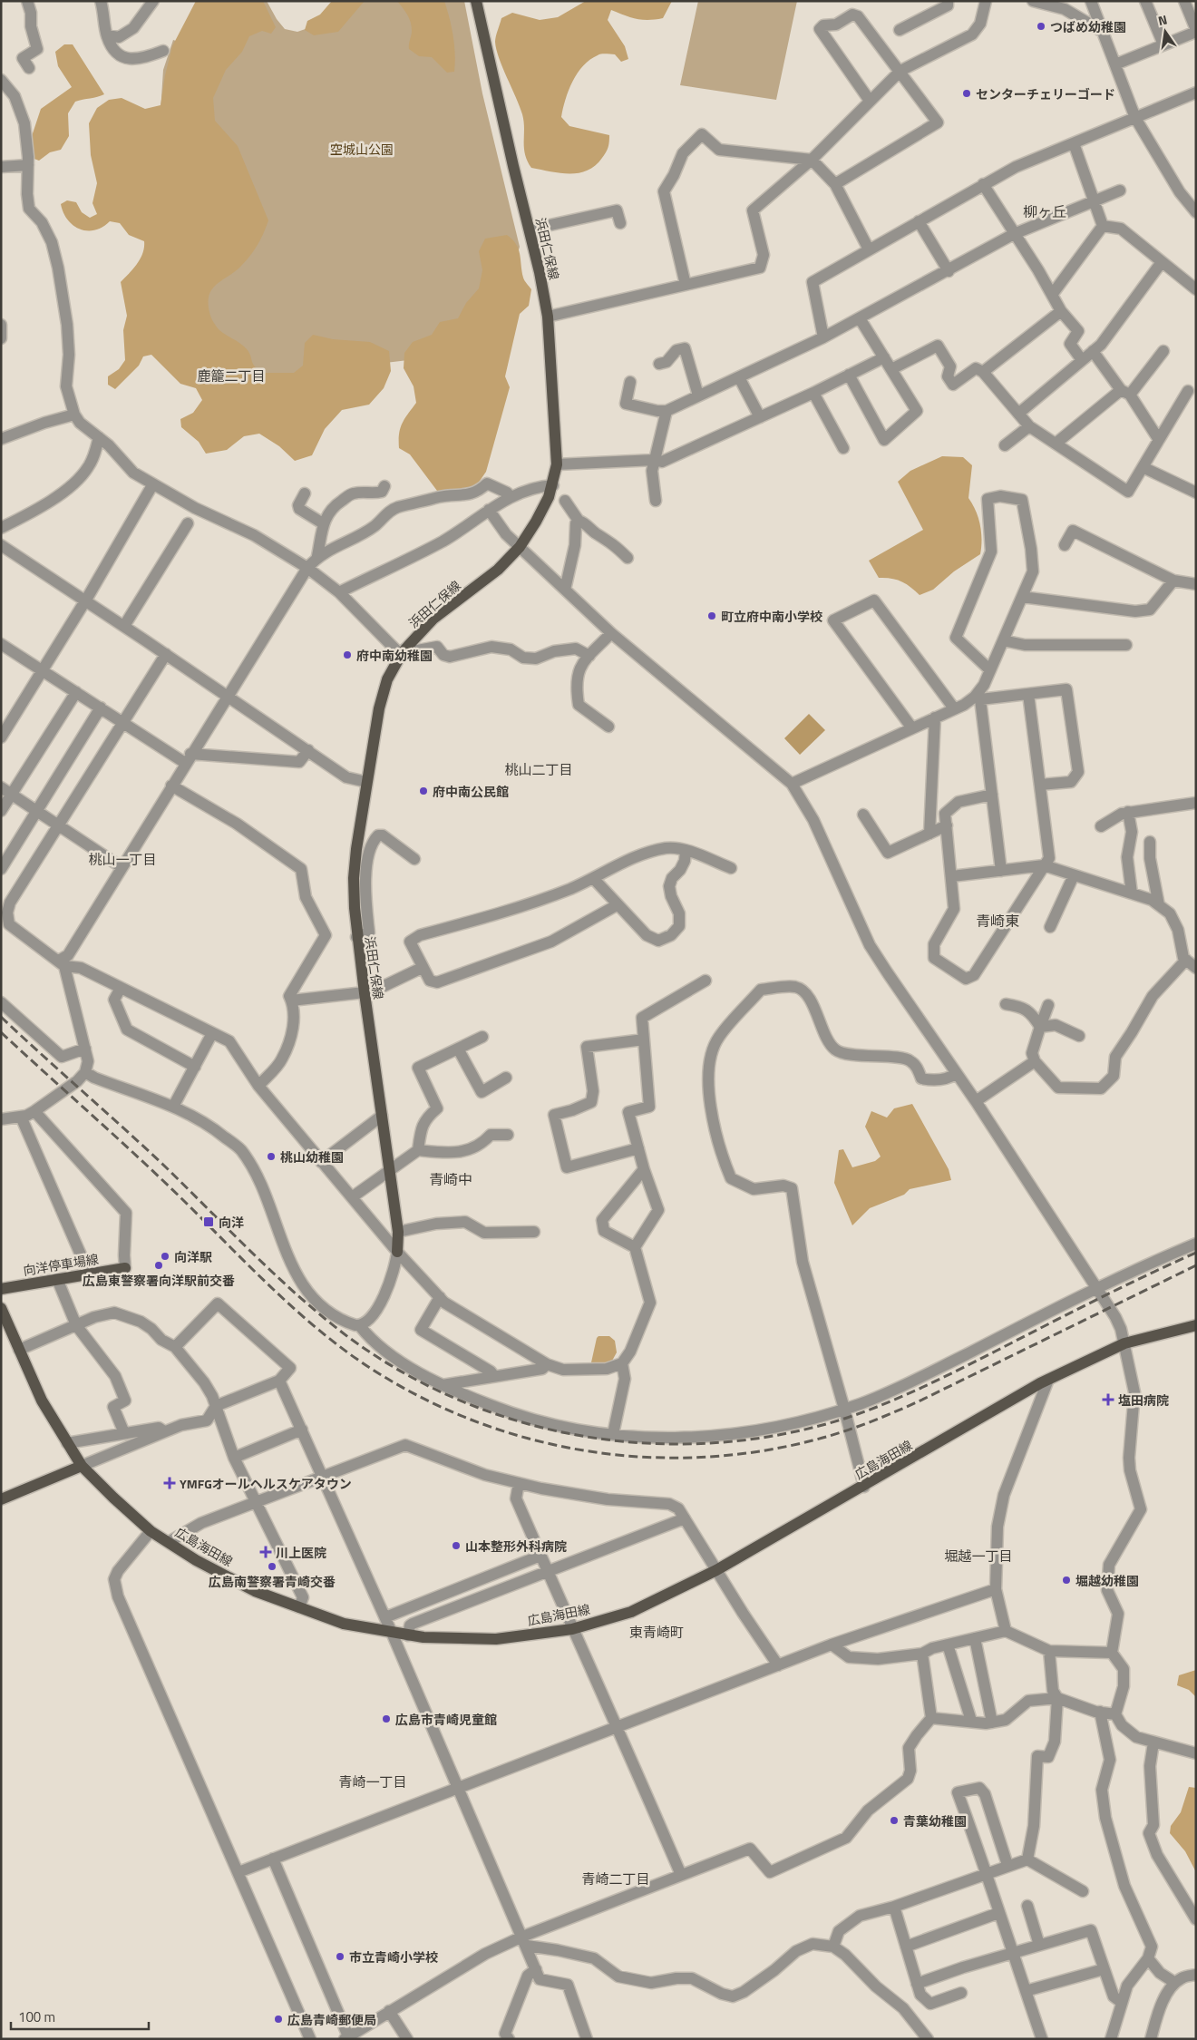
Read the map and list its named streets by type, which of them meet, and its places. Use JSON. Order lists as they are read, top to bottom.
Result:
{
  "streets": {
    "main road": ["浜田仁保線", "向洋停車場線", "広島海田線"]
  },
  "districts": [
    "柳ヶ丘",
    "鹿籠二丁目",
    "桃山二丁目",
    "桃山一丁目",
    "青崎東",
    "青崎中",
    "堀越一丁目",
    "東青崎町",
    "青崎一丁目",
    "青崎二丁目"
  ],
  "parks": ["空城山公園"],
  "places": {
    "other": [
      "つばめ幼稚園",
      "センターチェリーゴード",
      "町立府中南小学校",
      "府中南幼稚園",
      "府中南公民館",
      "桃山幼稚園",
      "向洋駅",
      "広島東警察署向洋駅前交番",
      "山本整形外科病院",
      "広島南警察署青崎交番",
      "堀越幼稚園",
      "広島市青崎児童館",
      "青葉幼稚園",
      "市立青崎小学校",
      "広島青崎郵便局"
    ],
    "transit": ["向洋"],
    "health": ["塩田病院", "YMFGオールヘルスケアタウン", "川上医院"]
  },
  "scale_bar": "100 m",
  "north": "top"
}
